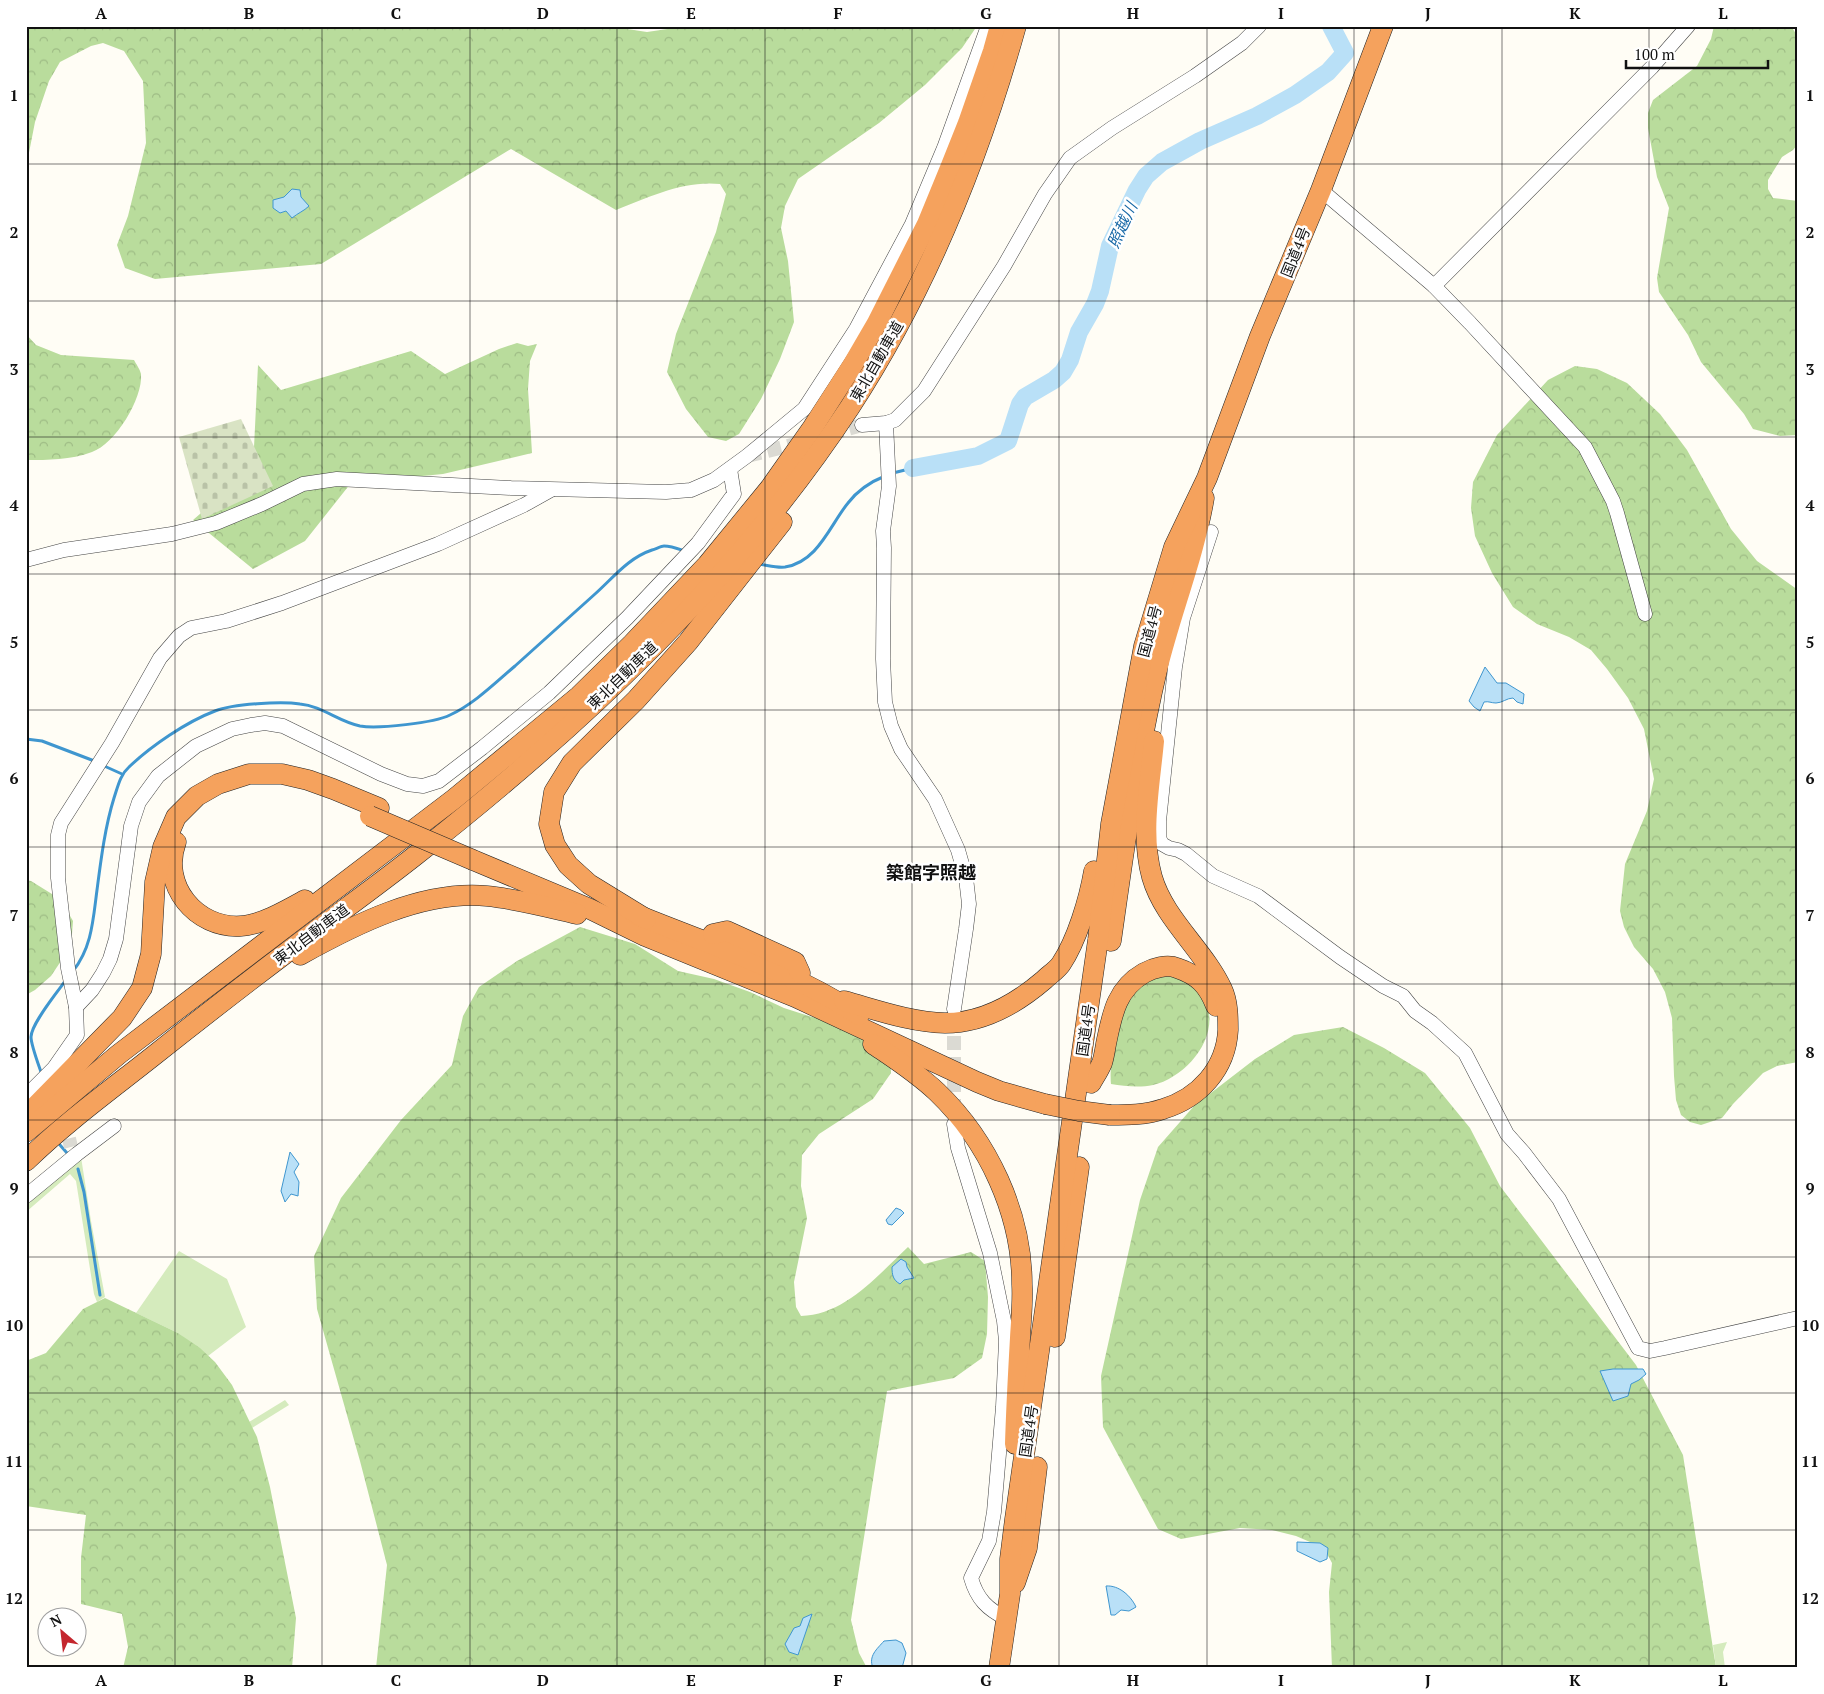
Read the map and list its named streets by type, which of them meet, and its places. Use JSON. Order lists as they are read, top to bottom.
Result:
{
  "streets": {
    "highway": ["国道4号", "東北自動車道"]
  },
  "districts": ["築館字照越"],
  "water": ["照越川"],
  "scale_bar": "100 m",
  "north": "top left",
  "grid": {
    "columns": [
      "A",
      "B",
      "C",
      "D",
      "E",
      "F",
      "G",
      "H",
      "I",
      "J",
      "K",
      "L"
    ],
    "rows": [
      "1",
      "2",
      "3",
      "4",
      "5",
      "6",
      "7",
      "8",
      "9",
      "10",
      "11",
      "12"
    ]
  }
}
